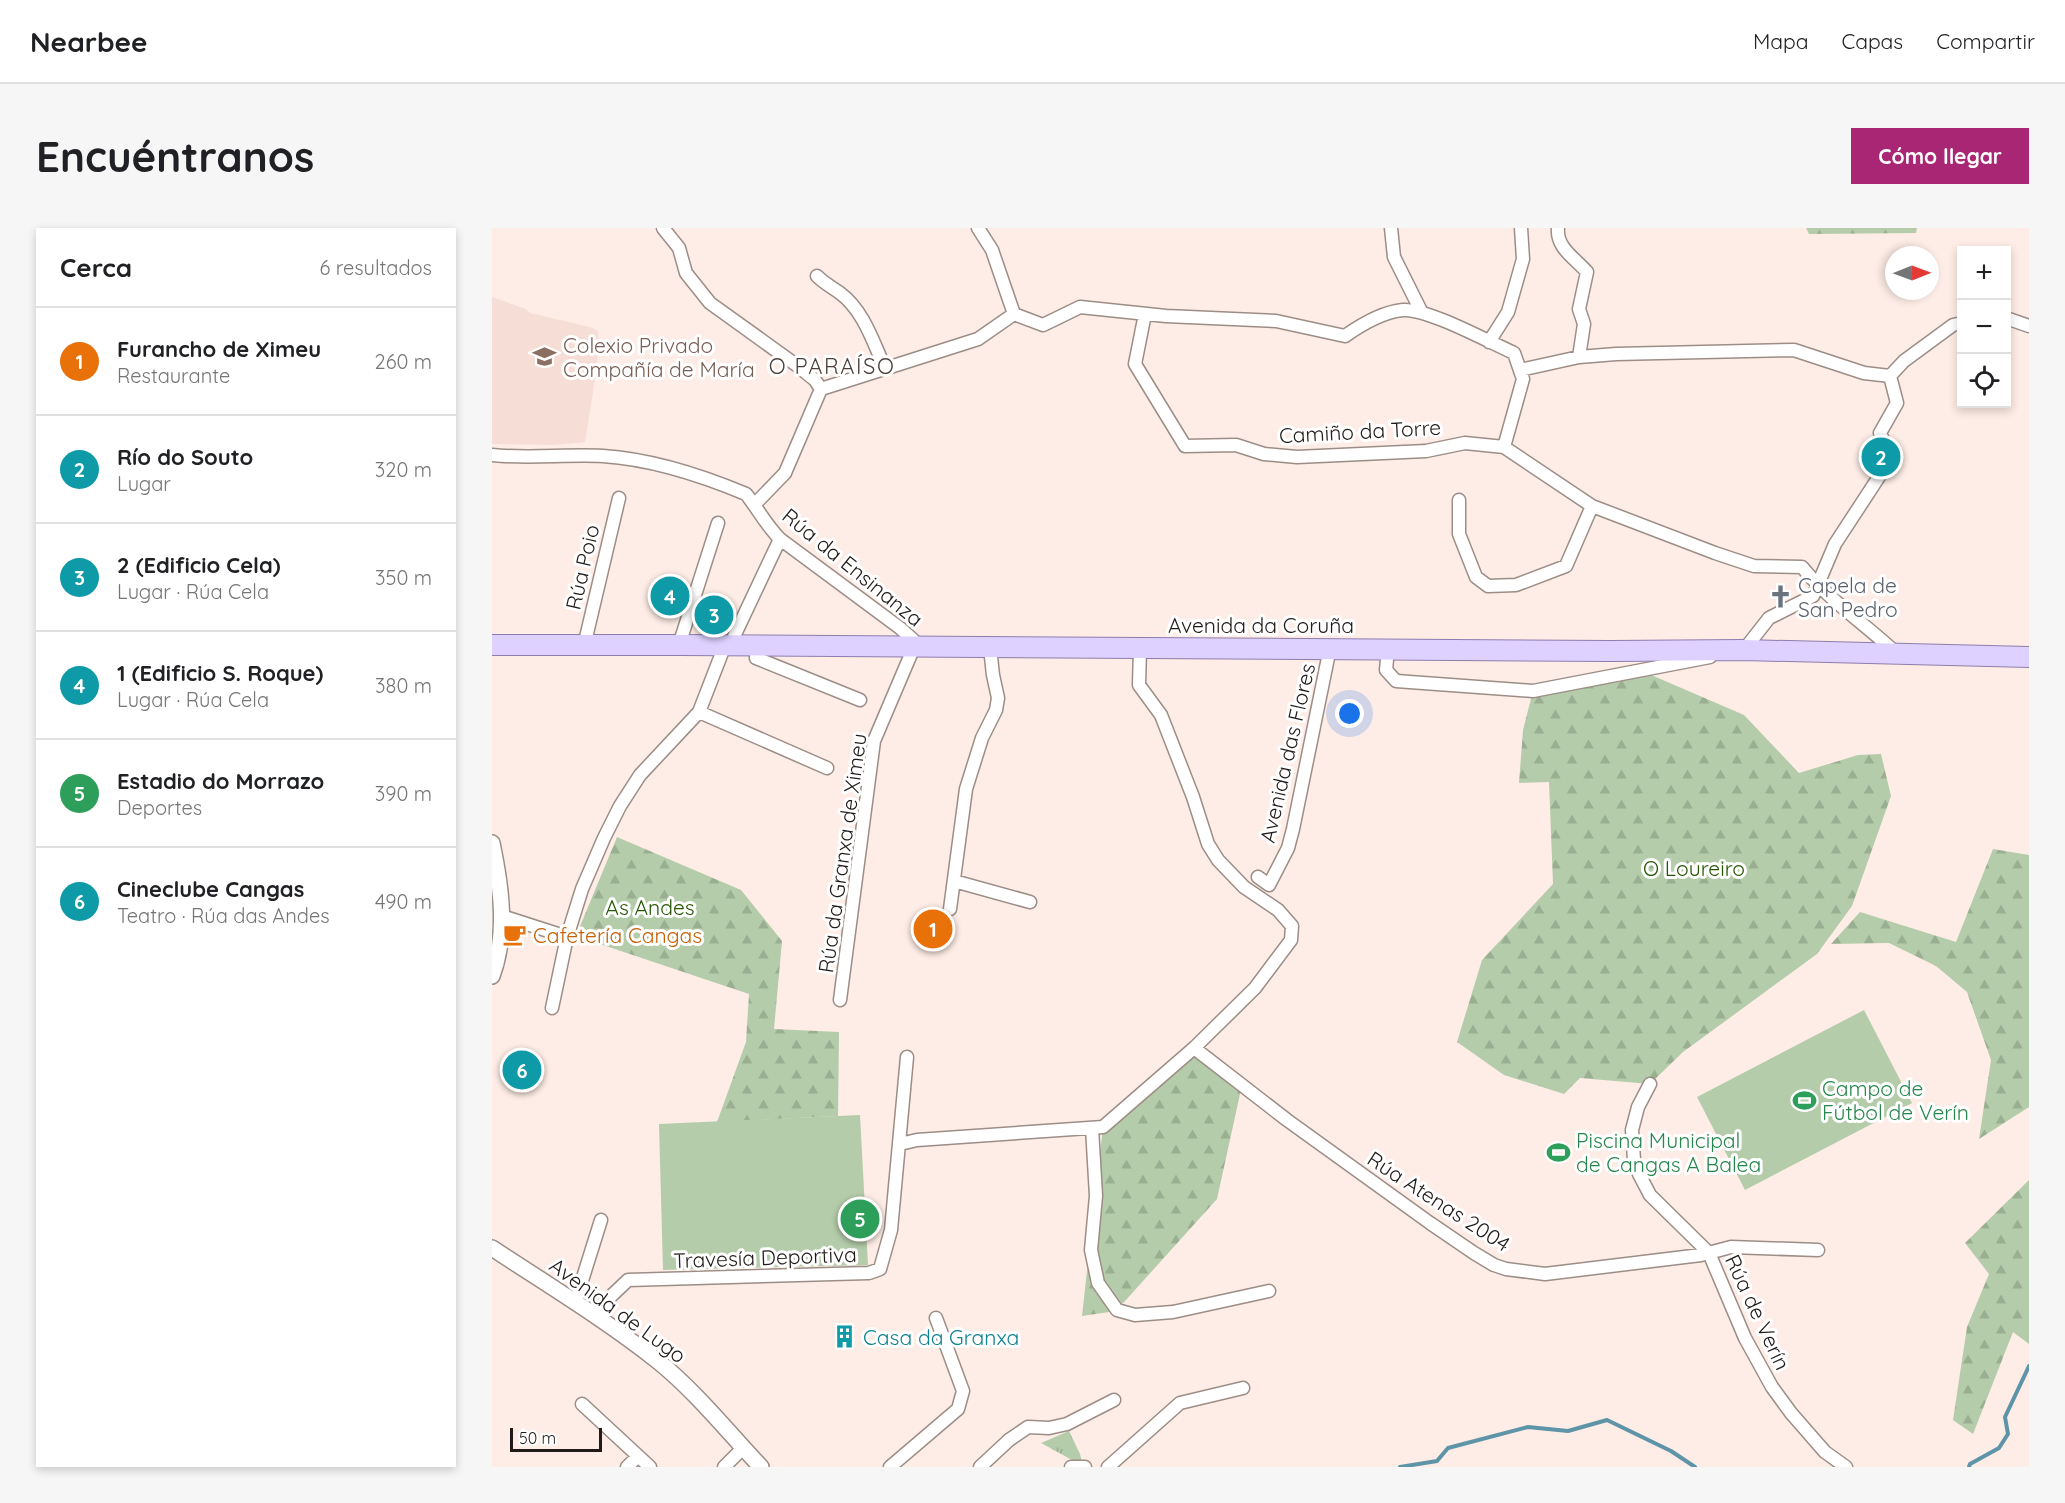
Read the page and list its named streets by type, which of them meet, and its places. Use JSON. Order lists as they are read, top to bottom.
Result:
{
  "streets": {
    "main road": ["Avenida da Coruña"],
    "street": [
      "Camiño da Torre",
      "Rúa Poio",
      "Rúa da Ensinanza",
      "Avenida das Flores",
      "Rúa da Granxa de Ximeu",
      "Rúa Atenas 2004",
      "Travesía Deportiva",
      "Avenida de Lugo",
      "Rúa de Verín"
    ]
  },
  "crossings": [
    ["Rúa Poio", "Avenida da Coruña"],
    ["Rúa da Ensinanza", "Avenida da Coruña"],
    ["Rúa da Ensinanza", "Rúa da Granxa de Ximeu"],
    ["Avenida da Coruña", "Avenida das Flores"],
    ["Avenida da Coruña", "Rúa da Granxa de Ximeu"],
    ["Rúa Atenas 2004", "Rúa de Verín"],
    ["Travesía Deportiva", "Avenida de Lugo"]
  ],
  "districts": ["O PARAÍSO"],
  "parks": ["O Loureiro", "As Andes"],
  "places": {
    "school or university": ["Colexio Privado Compañía de María"],
    "church": ["Capela de San Pedro"],
    "cafe": ["Cafetería Cangas"],
    "sports": ["Campo de Fútbol de Verín", "Piscina Municipal de Cangas A Balea"],
    "building": ["Casa da Granxa"]
  },
  "scale_bar": "50 m",
  "north": "right",
  "page": {
    "header": "Nearbee",
    "nav": ["Mapa", "Capas", "Compartir"],
    "buttons": "Cómo llegar",
    "title": "Encuéntranos",
    "heading": ["Cerca", "6 resultados"],
    "map_buttons": ["+", "−"],
    "list": [
      {
        "mark": "1",
        "name": "Furancho de Ximeu",
        "note": "Restaurante",
        "value": "260 m"
      },
      {
        "mark": "2",
        "name": "Río do Souto",
        "note": "Lugar",
        "value": "320 m"
      },
      {
        "mark": "3",
        "name": "2 (Edificio Cela)",
        "note": "Lugar · Rúa Cela",
        "value": "350 m"
      },
      {
        "mark": "4",
        "name": "1 (Edificio S. Roque)",
        "note": "Lugar · Rúa Cela",
        "value": "380 m"
      },
      {
        "mark": "5",
        "name": "Estadio do Morrazo",
        "note": "Deportes",
        "value": "390 m"
      },
      {
        "mark": "6",
        "name": "Cineclube Cangas",
        "note": "Teatro · Rúa das Andes",
        "value": "490 m"
      }
    ],
    "pins": [
      "2",
      "4",
      "3",
      "1",
      "6",
      "5"
    ],
    "scale": "50 m"
  }
}
